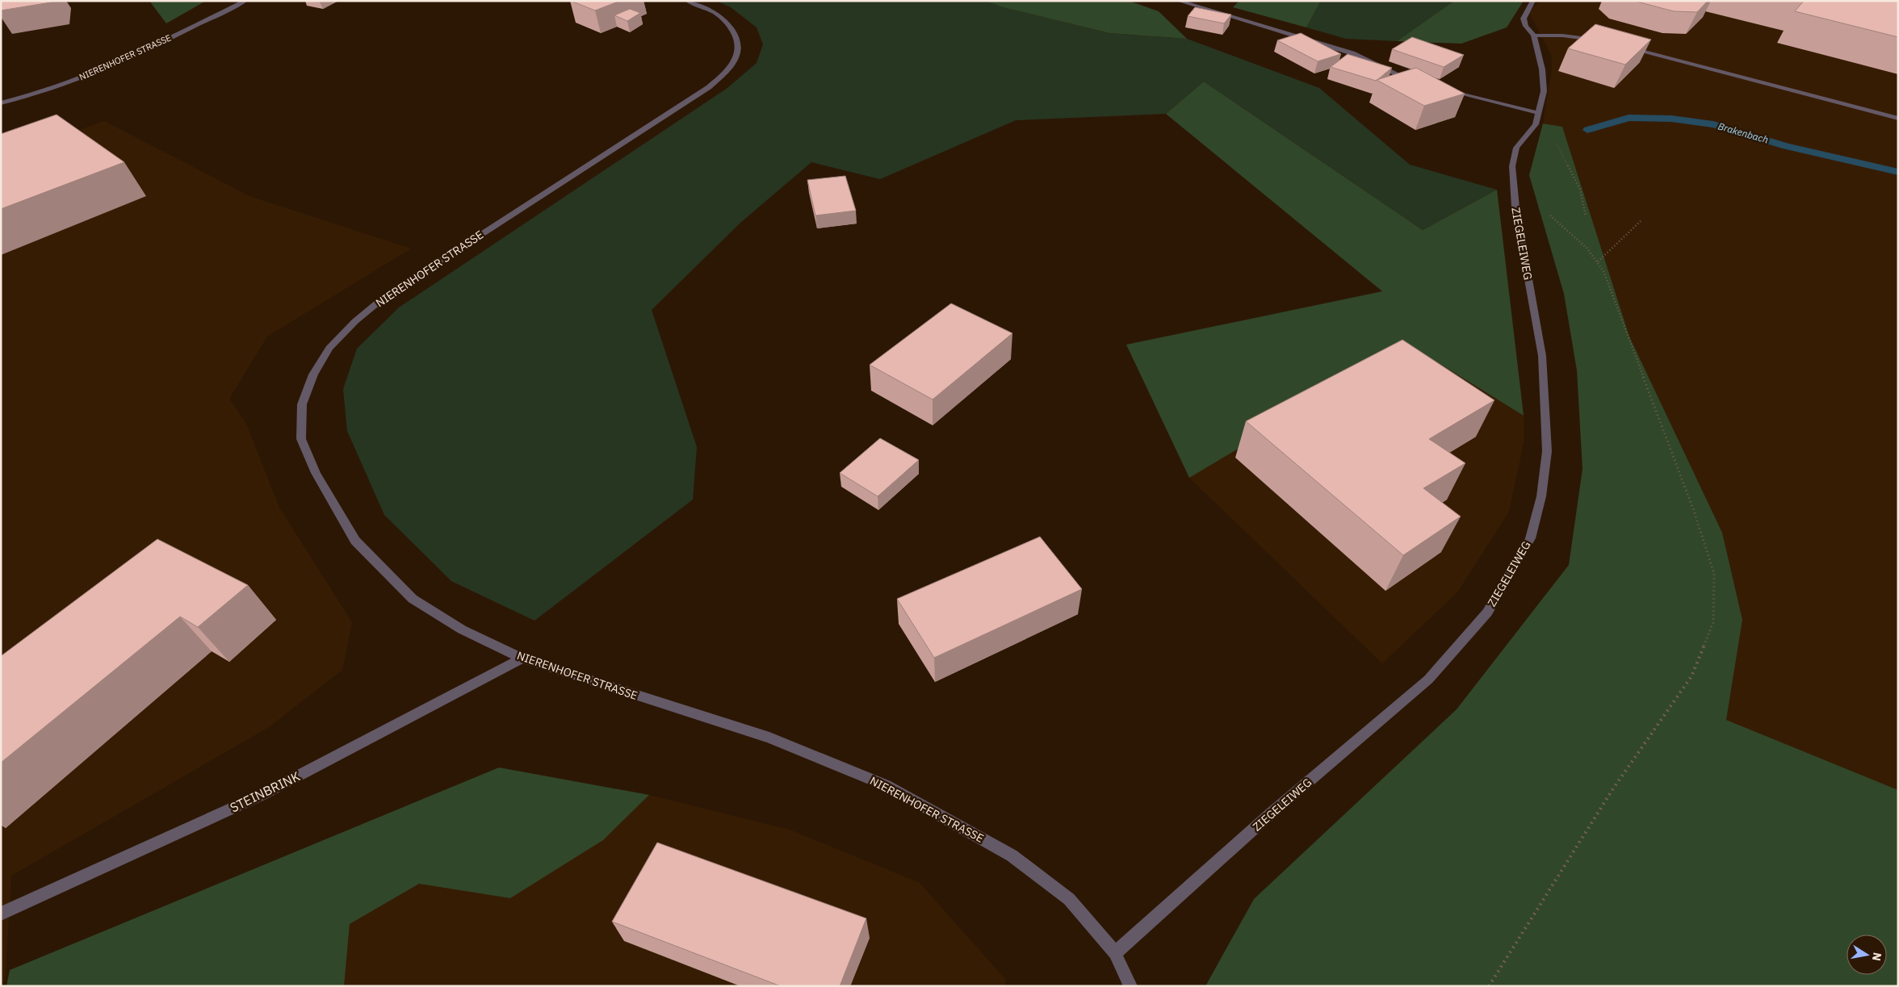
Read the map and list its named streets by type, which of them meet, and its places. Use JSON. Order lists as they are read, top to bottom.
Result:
{
  "streets": {
    "street": ["NIERENHOFER STRASSE", "ZIEGELEIWEG", "STEINBRINK"]
  },
  "crossings": [
    ["NIERENHOFER STRASSE", "ZIEGELEIWEG"],
    ["NIERENHOFER STRASSE", "STEINBRINK"]
  ],
  "water": ["Brakenbach"],
  "north": "right"
}
